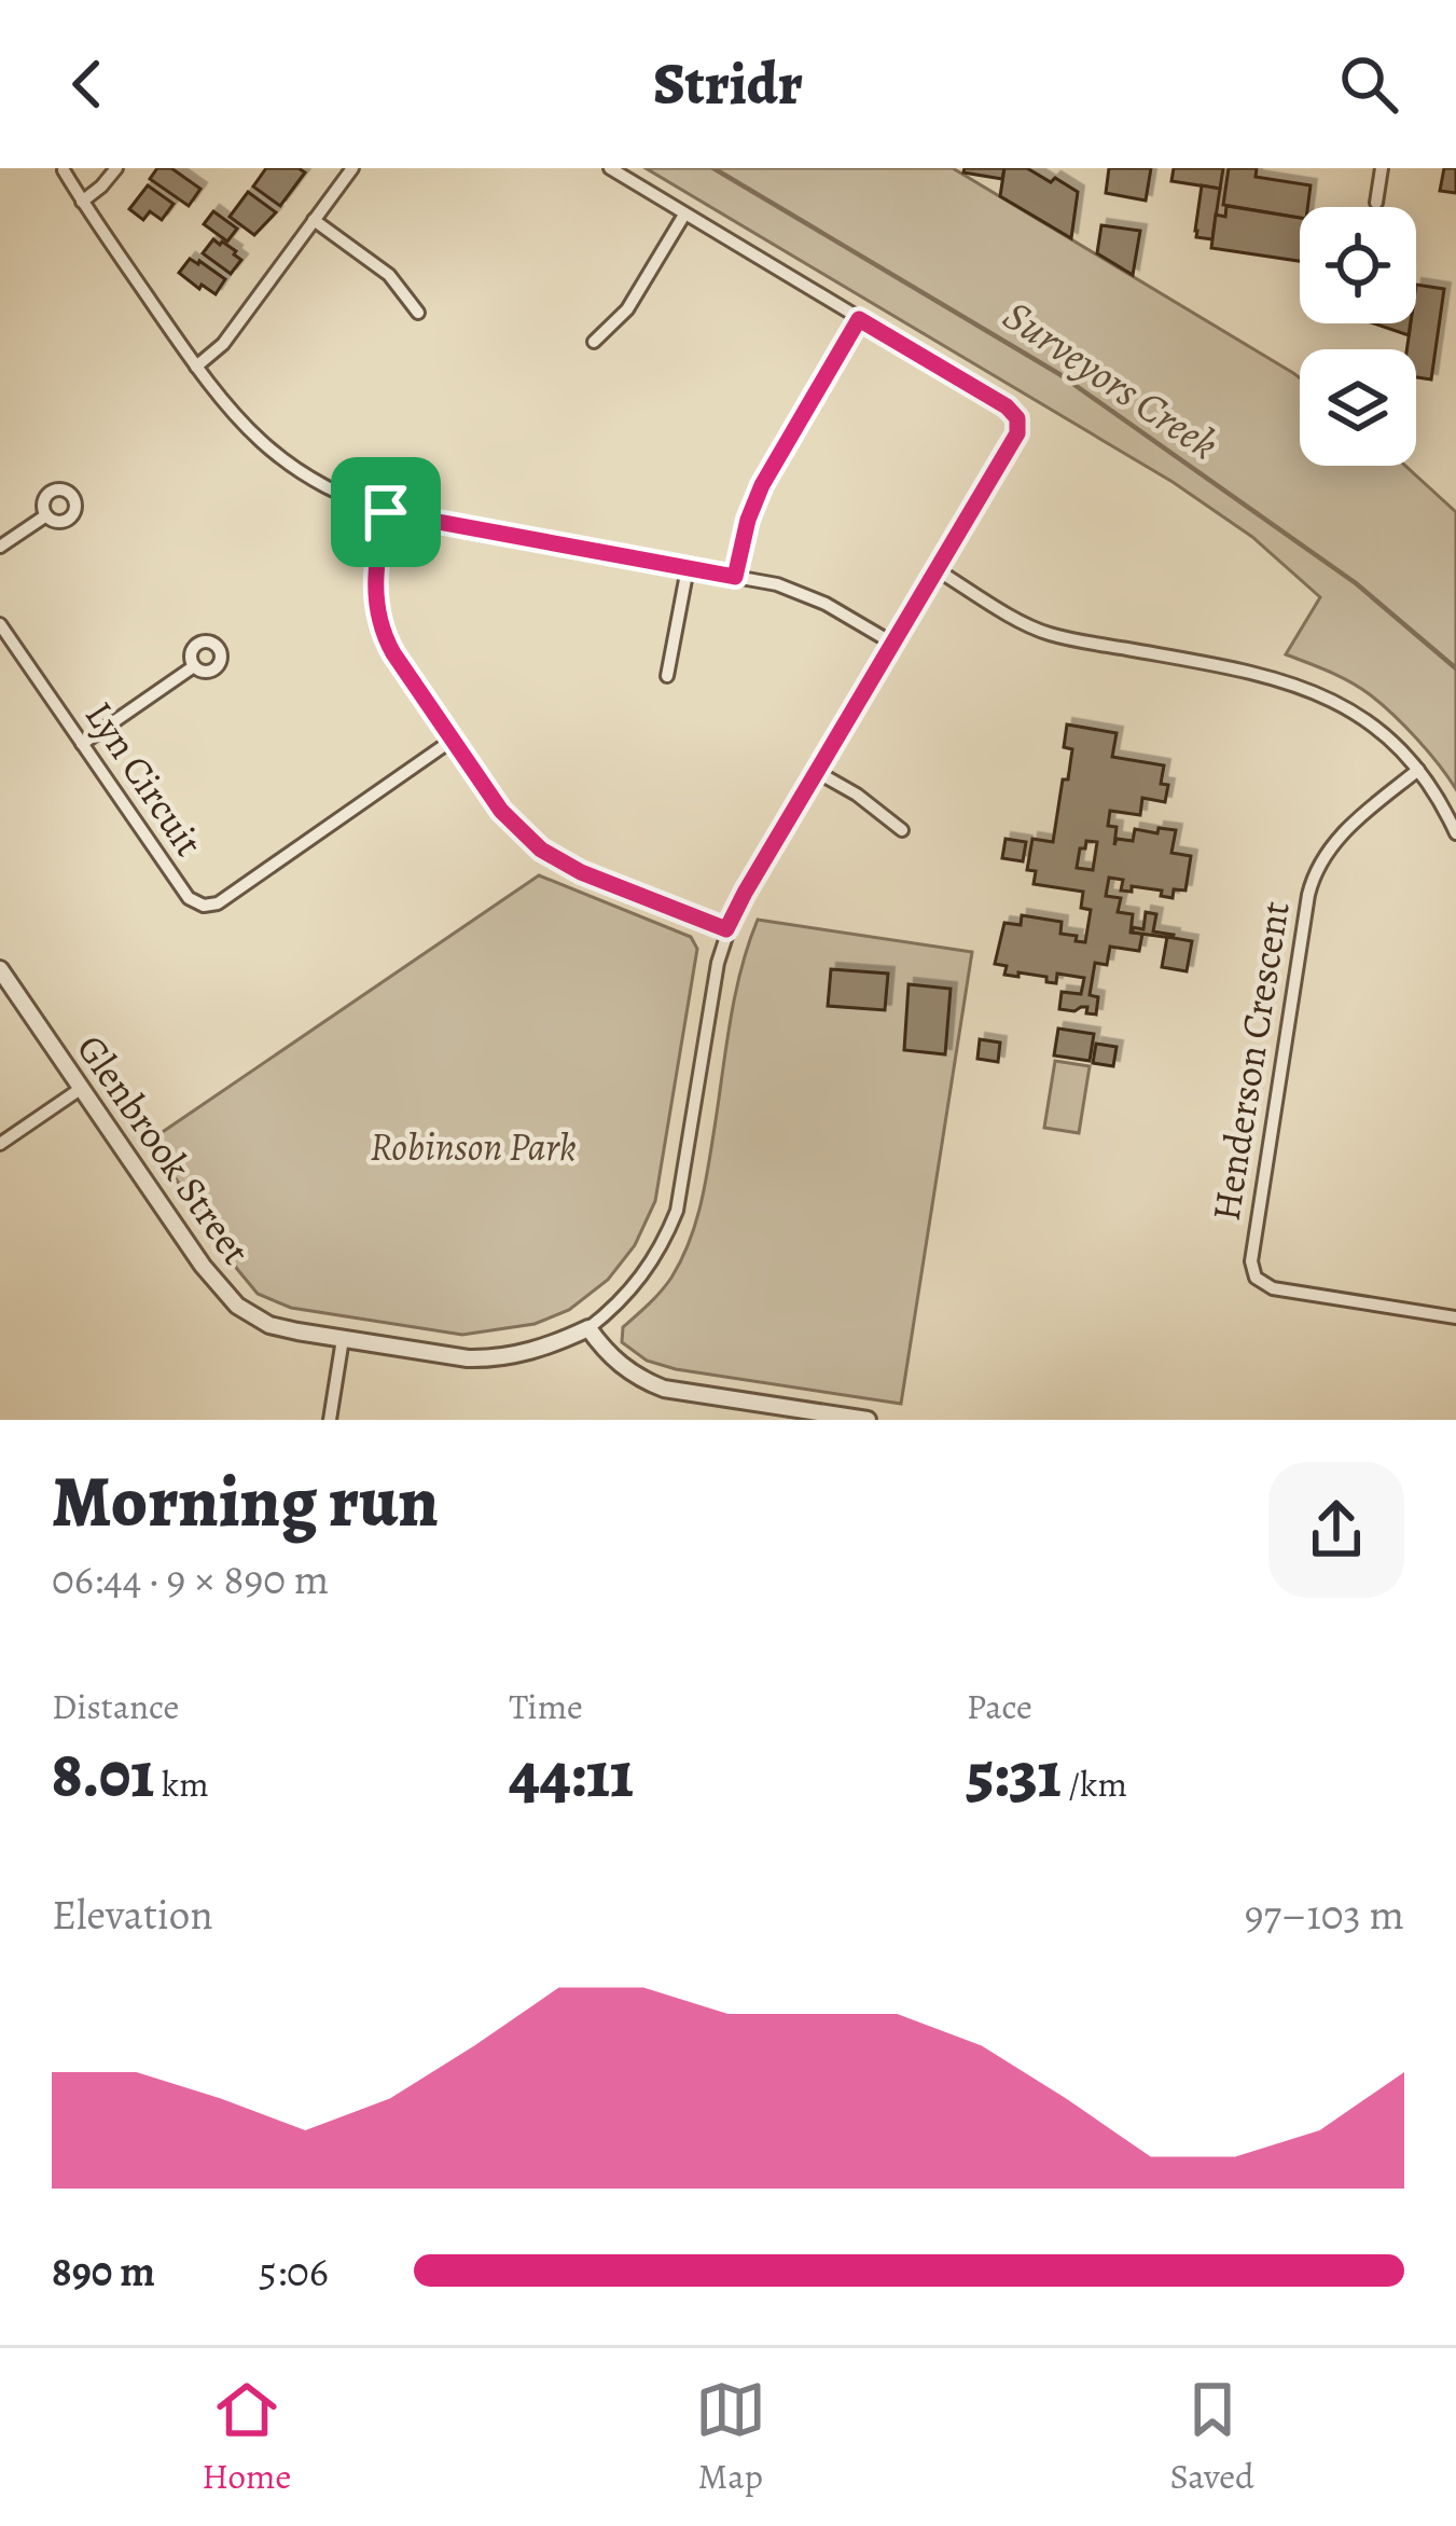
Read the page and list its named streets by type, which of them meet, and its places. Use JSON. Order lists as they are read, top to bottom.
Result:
{
  "streets": {
    "street": ["Lyn Circuit", "Henderson Crescent", "Glenbrook Street"]
  },
  "water": ["Surveyors Creek"],
  "parks": ["Robinson Park"],
  "page": {
    "header": "Stridr",
    "heading": ["Morning run", "06:44 · 9 × 890 m"],
    "stats": [
      ["Distance", "8.01 km"],
      ["Time", "44:11"],
      ["Pace", "5:31 /km"]
    ],
    "chart": ["Elevation", "97–103 m"],
    "list": [
      {
        "name": "890 m",
        "note": "5:06"
      }
    ],
    "tabs": ["Home", "Map", "Saved"]
  }
}
